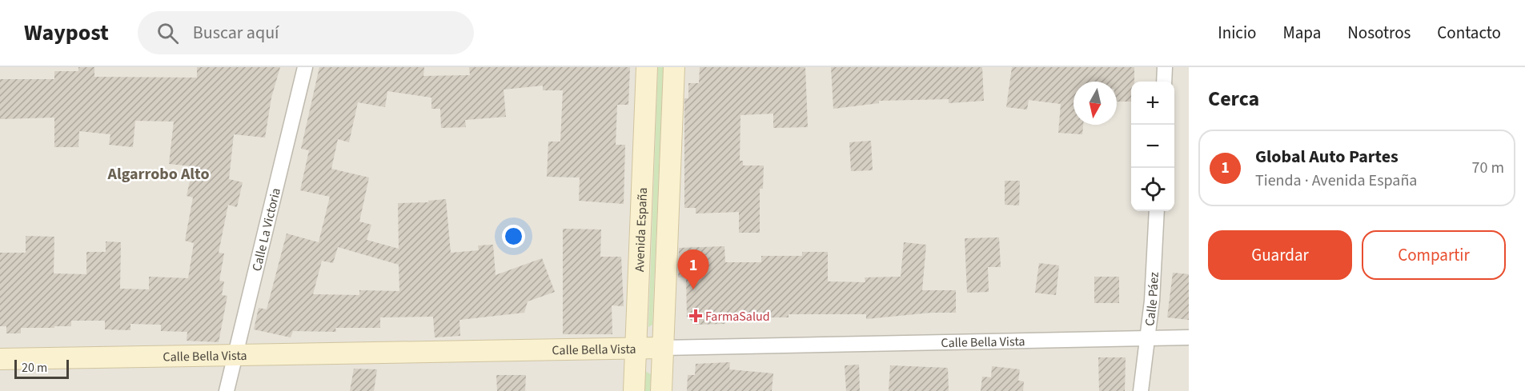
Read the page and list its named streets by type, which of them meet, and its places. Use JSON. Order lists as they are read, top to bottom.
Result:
{
  "streets": {
    "street": [
      "Calle La Victoria",
      "Avenida España",
      "Calle Páez",
      "Calle Bella Vista"
    ]
  },
  "crossings": [
    ["Calle La Victoria", "Calle Bella Vista"],
    ["Avenida España", "Calle Bella Vista"],
    ["Calle Páez", "Calle Bella Vista"]
  ],
  "districts": ["Algarrobo Alto"],
  "places": {
    "health": ["FarmaSalud"]
  },
  "scale_bar": "20 m",
  "north": "bottom",
  "page": {
    "header": "Waypost",
    "search": "Buscar aquí",
    "nav": [
      "Inicio",
      "Mapa",
      "Nosotros",
      "Contacto"
    ],
    "heading": "Cerca",
    "map_buttons": ["+", "−"],
    "list": [
      {
        "mark": "1",
        "name": "Global Auto Partes",
        "note": "Tienda · Avenida España",
        "value": "70 m"
      }
    ],
    "buttons": ["Guardar", "Compartir"],
    "pins": "1",
    "scale": "20 m"
  }
}
